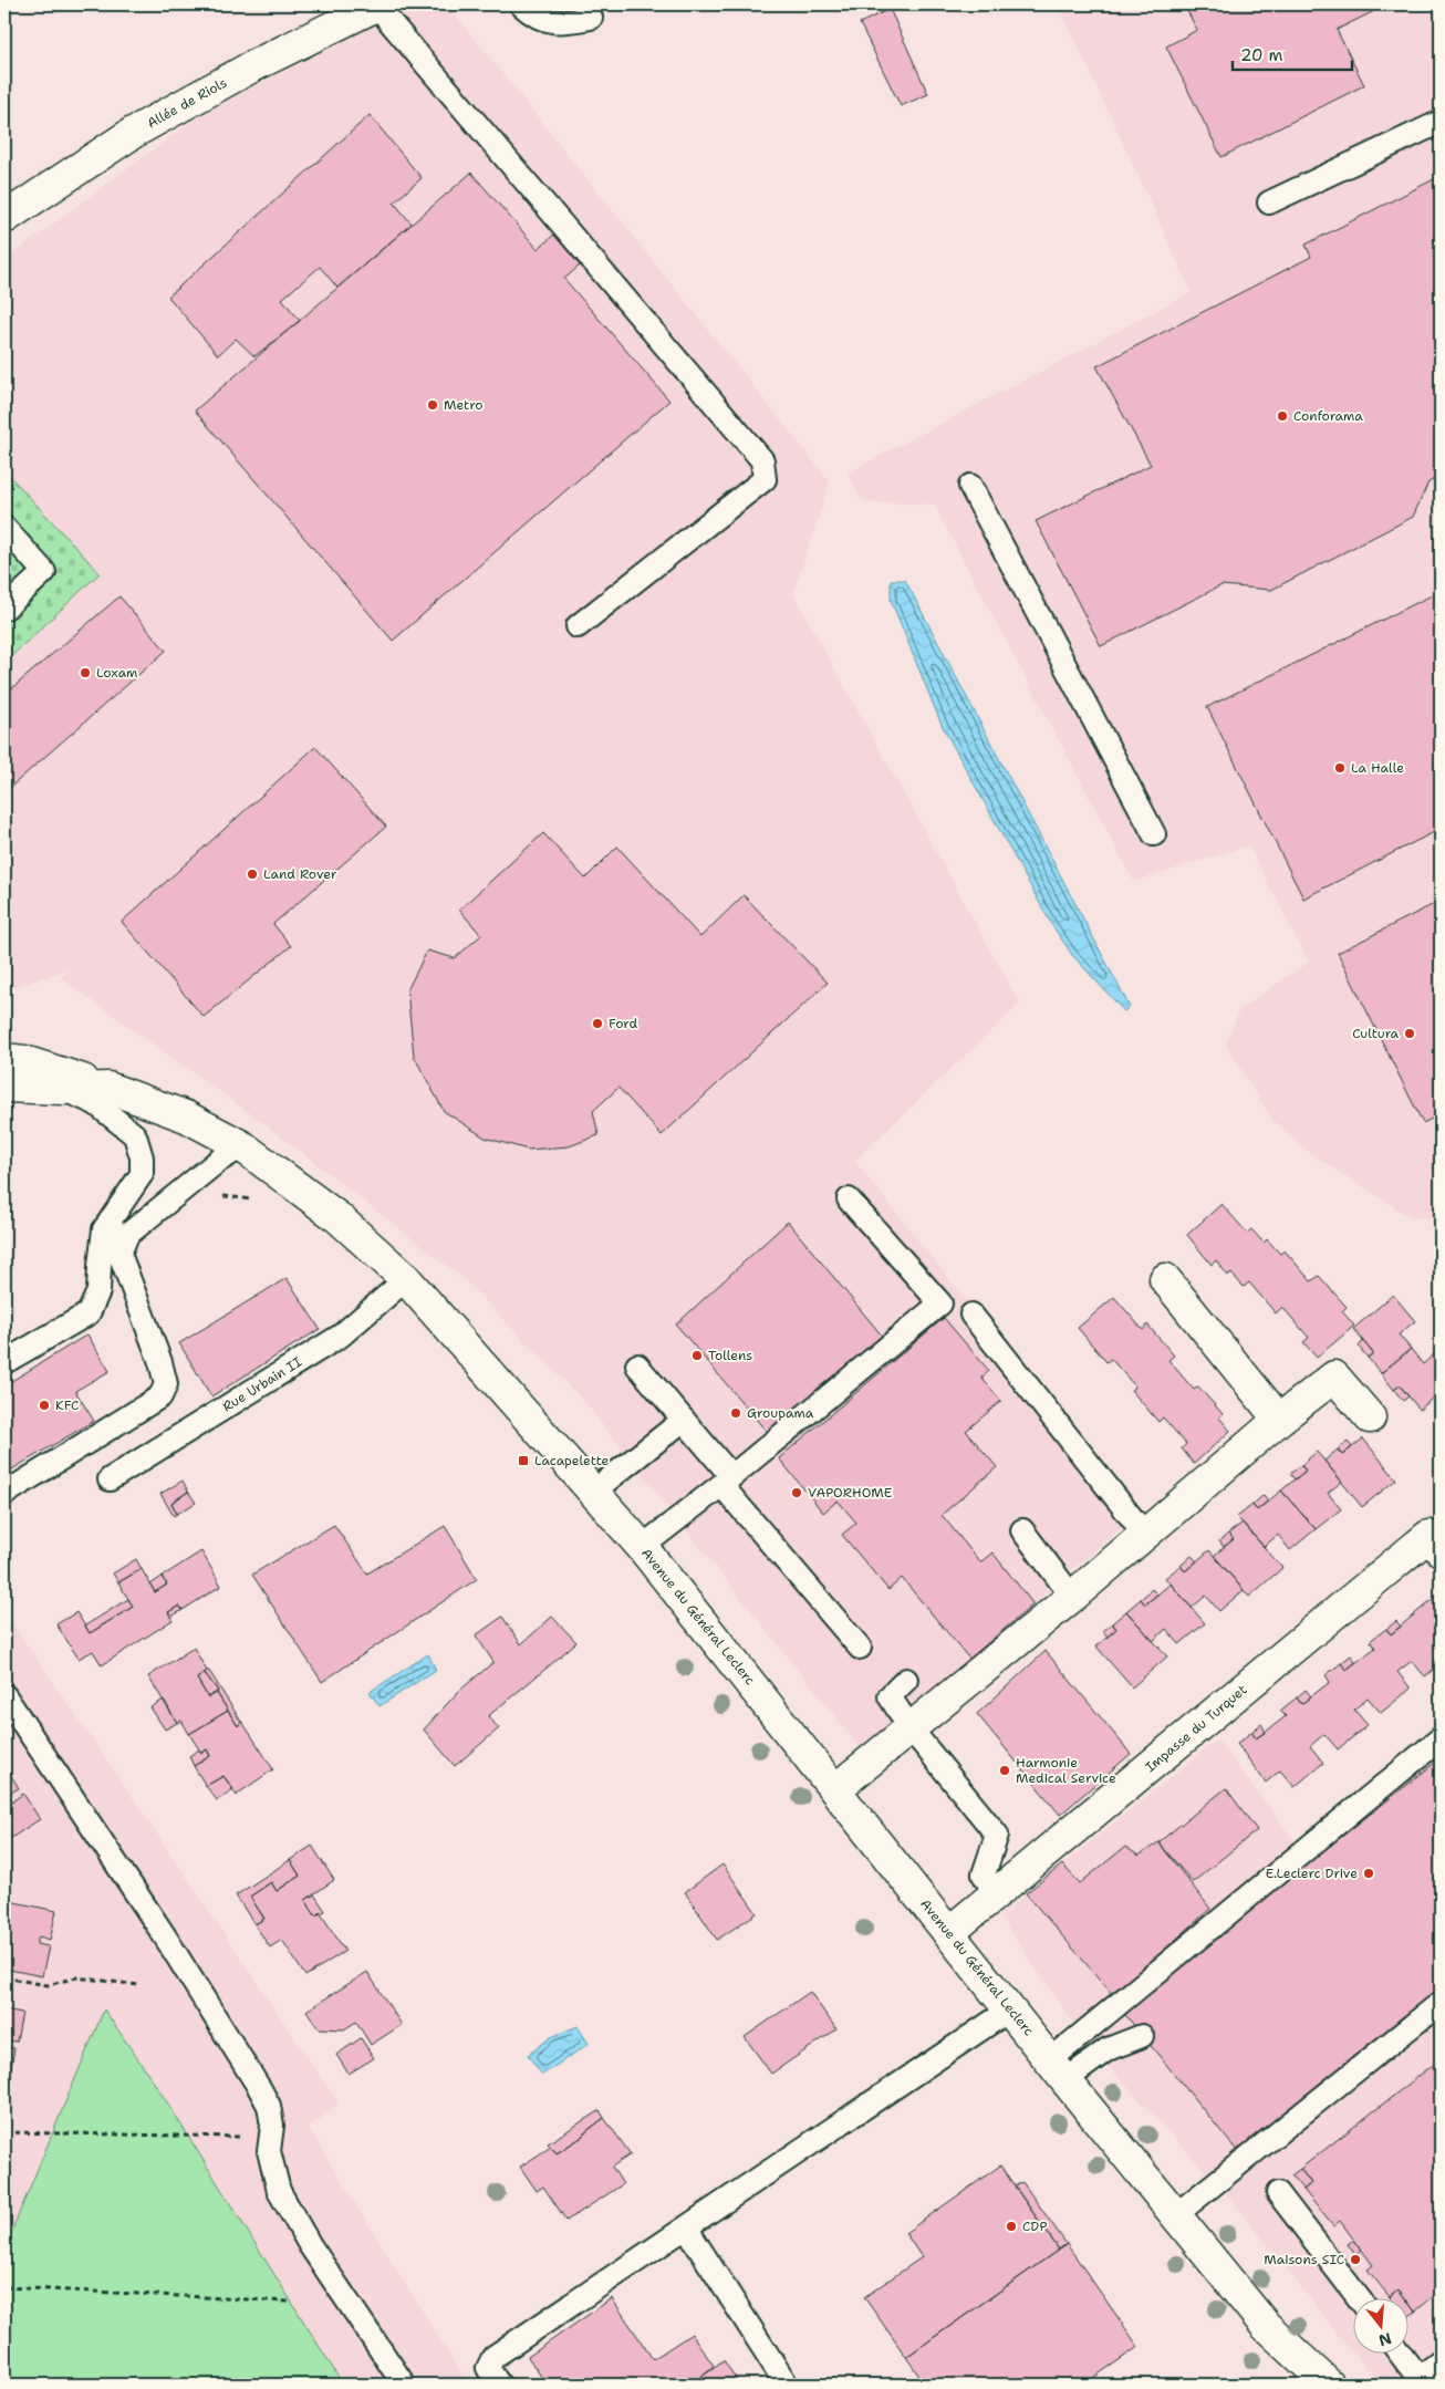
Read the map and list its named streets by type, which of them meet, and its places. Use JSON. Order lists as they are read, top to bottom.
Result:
{
  "streets": {
    "street": ["Allée de Riols", "Avenue du Général Leclerc", "Impasse du Turquet"],
    "lane": ["Rue Urbain II"]
  },
  "crossings": [
    ["Rue Urbain II", "Avenue du Général Leclerc"],
    ["Avenue du Général Leclerc", "Impasse du Turquet"]
  ],
  "places": {
    "other": [
      "Metro",
      "Conforama",
      "Loxam",
      "La Halle",
      "Land Rover",
      "Ford",
      "Cultura",
      "Tollens",
      "KFC",
      "Groupama",
      "VAPORHOME",
      "Harmonie Medical Service",
      "E.Leclerc Drive",
      "CDP",
      "Maisons SIC"
    ],
    "transit": ["Lacapelette"]
  },
  "scale_bar": "20 m",
  "north": "bottom"
}
